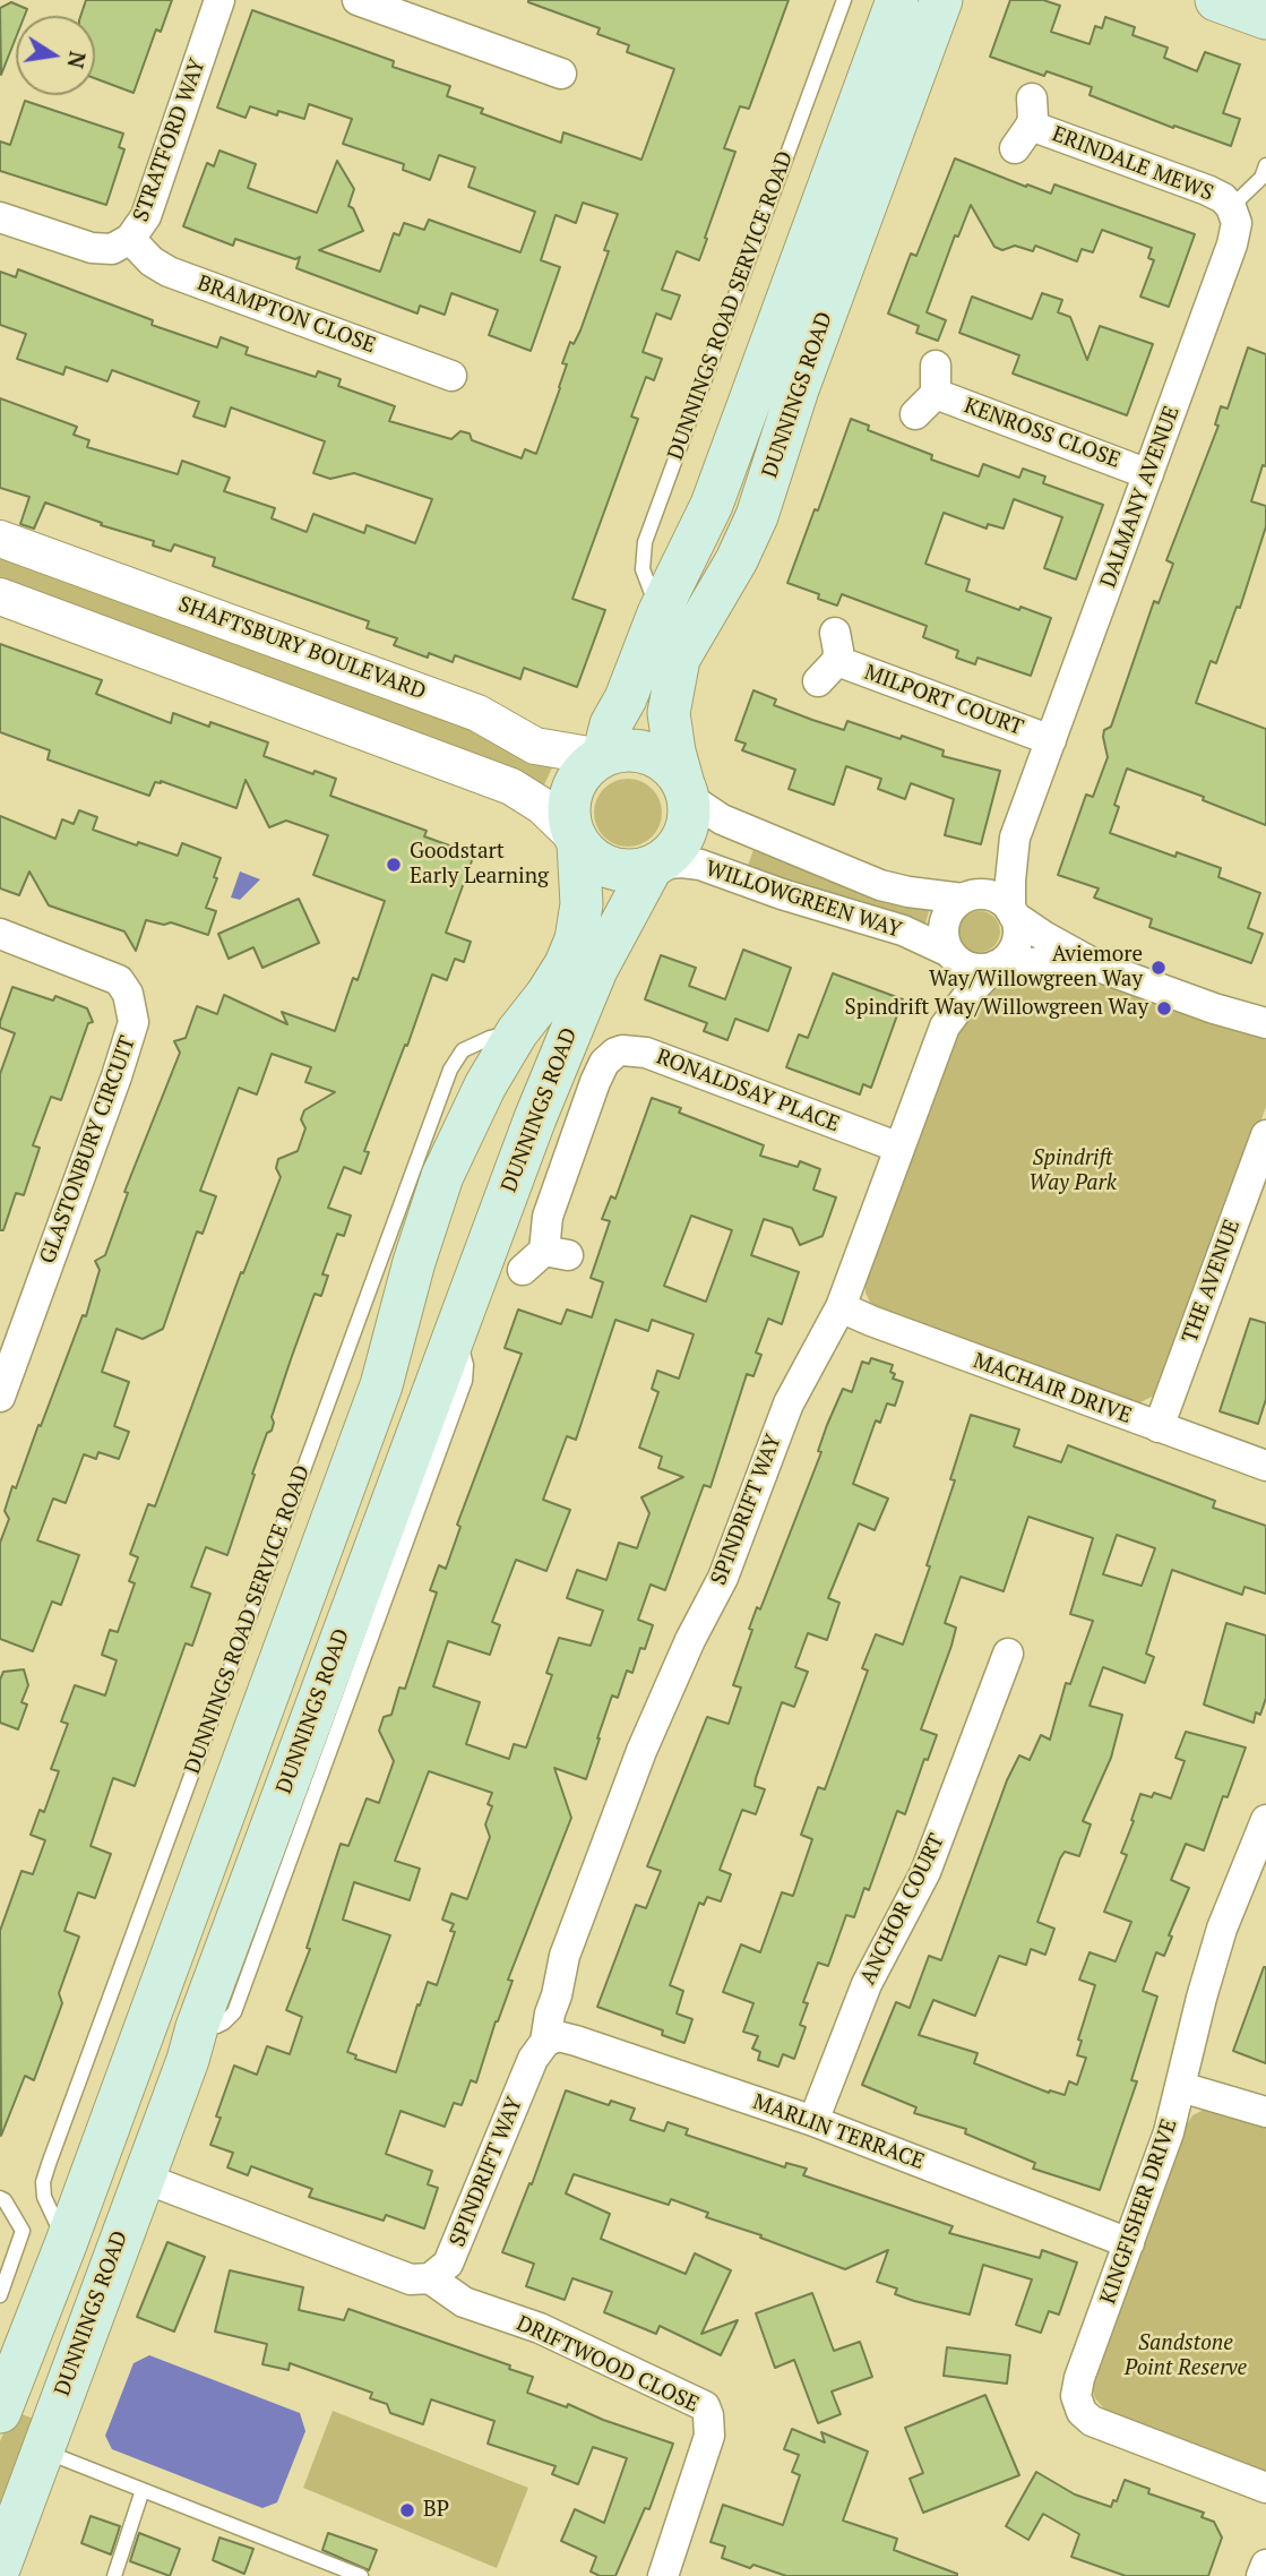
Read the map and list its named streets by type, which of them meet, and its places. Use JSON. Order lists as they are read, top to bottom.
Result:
{
  "streets": {
    "main road": ["DUNNINGS ROAD"],
    "street": [
      "STRATFORD WAY",
      "ERINDALE MEWS",
      "BRAMPTON CLOSE",
      "KENROSS CLOSE",
      "DALMANY AVENUE",
      "SHAFTSBURY BOULEVARD",
      "MILPORT COURT",
      "WILLOWGREEN WAY",
      "RONALDSAY PLACE",
      "GLASTONBURY CIRCUIT",
      "THE AVENUE",
      "MACHAIR DRIVE",
      "SPINDRIFT WAY",
      "ANCHOR COURT",
      "MARLIN TERRACE",
      "KINGFISHER DRIVE",
      "DRIFTWOOD CLOSE"
    ],
    "lane": ["DUNNINGS ROAD SERVICE ROAD"]
  },
  "crossings": [
    ["STRATFORD WAY", "BRAMPTON CLOSE"],
    ["ERINDALE MEWS", "DALMANY AVENUE"],
    ["DUNNINGS ROAD SERVICE ROAD", "DUNNINGS ROAD"],
    ["DUNNINGS ROAD", "SHAFTSBURY BOULEVARD"],
    ["DUNNINGS ROAD", "WILLOWGREEN WAY"],
    ["KENROSS CLOSE", "DALMANY AVENUE"],
    ["DALMANY AVENUE", "MILPORT COURT"],
    ["DALMANY AVENUE", "WILLOWGREEN WAY"],
    ["DALMANY AVENUE", "SPINDRIFT WAY"],
    ["SHAFTSBURY BOULEVARD", "WILLOWGREEN WAY"],
    ["WILLOWGREEN WAY", "SPINDRIFT WAY"],
    ["RONALDSAY PLACE", "SPINDRIFT WAY"],
    ["THE AVENUE", "MACHAIR DRIVE"],
    ["MACHAIR DRIVE", "SPINDRIFT WAY"],
    ["SPINDRIFT WAY", "MARLIN TERRACE"],
    ["SPINDRIFT WAY", "DRIFTWOOD CLOSE"],
    ["ANCHOR COURT", "MARLIN TERRACE"],
    ["MARLIN TERRACE", "KINGFISHER DRIVE"]
  ],
  "parks": ["Spindrift Way Park", "Sandstone Point Reserve"],
  "places": [
    "Goodstart Early Learning",
    "Aviemore Way/Willowgreen Way",
    "Spindrift Way/Willowgreen Way",
    "BP"
  ],
  "north": "right"
}
